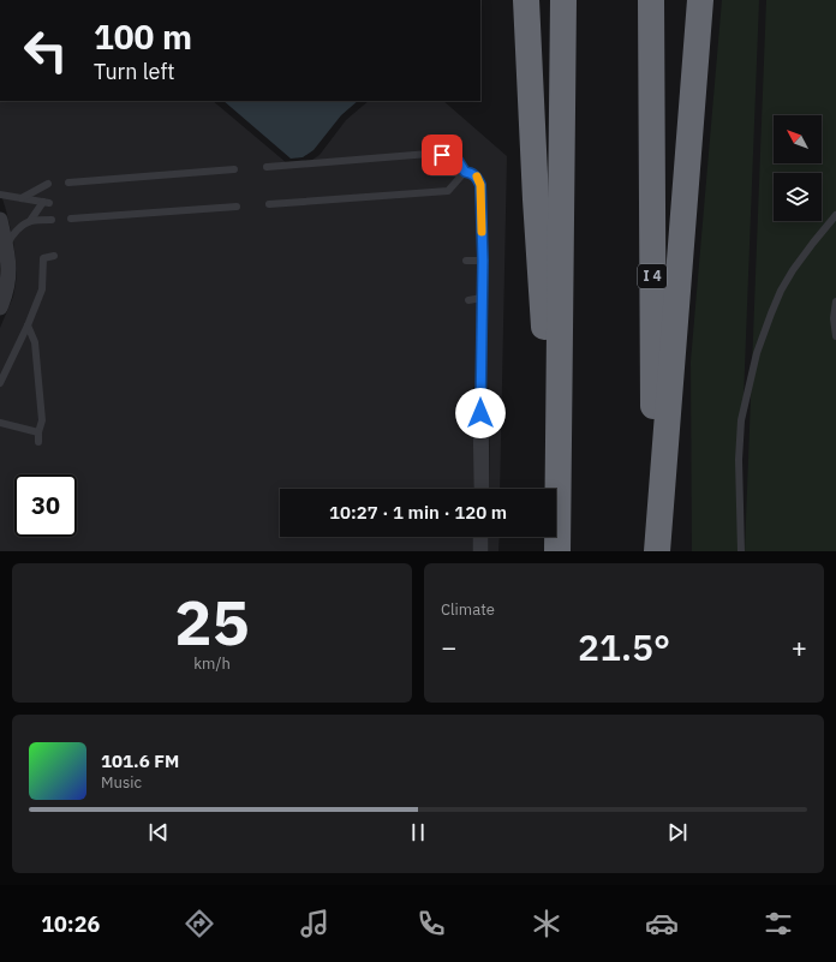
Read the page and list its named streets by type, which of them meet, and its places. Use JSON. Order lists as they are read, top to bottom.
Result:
{
  "streets": {
    "highway": ["I 4"]
  },
  "north": "top left",
  "page": {
    "turn": ["100 m", "Turn left"],
    "limit": "30",
    "trip": "10:27 · 1 min · 120 m",
    "tile": [
      ["25", "km/h"],
      "Climate"
    ],
    "heat": ["−", "21.5°", "+"],
    "song": ["101.6 FM", "Music"],
    "tabs": "10:26"
  }
}
